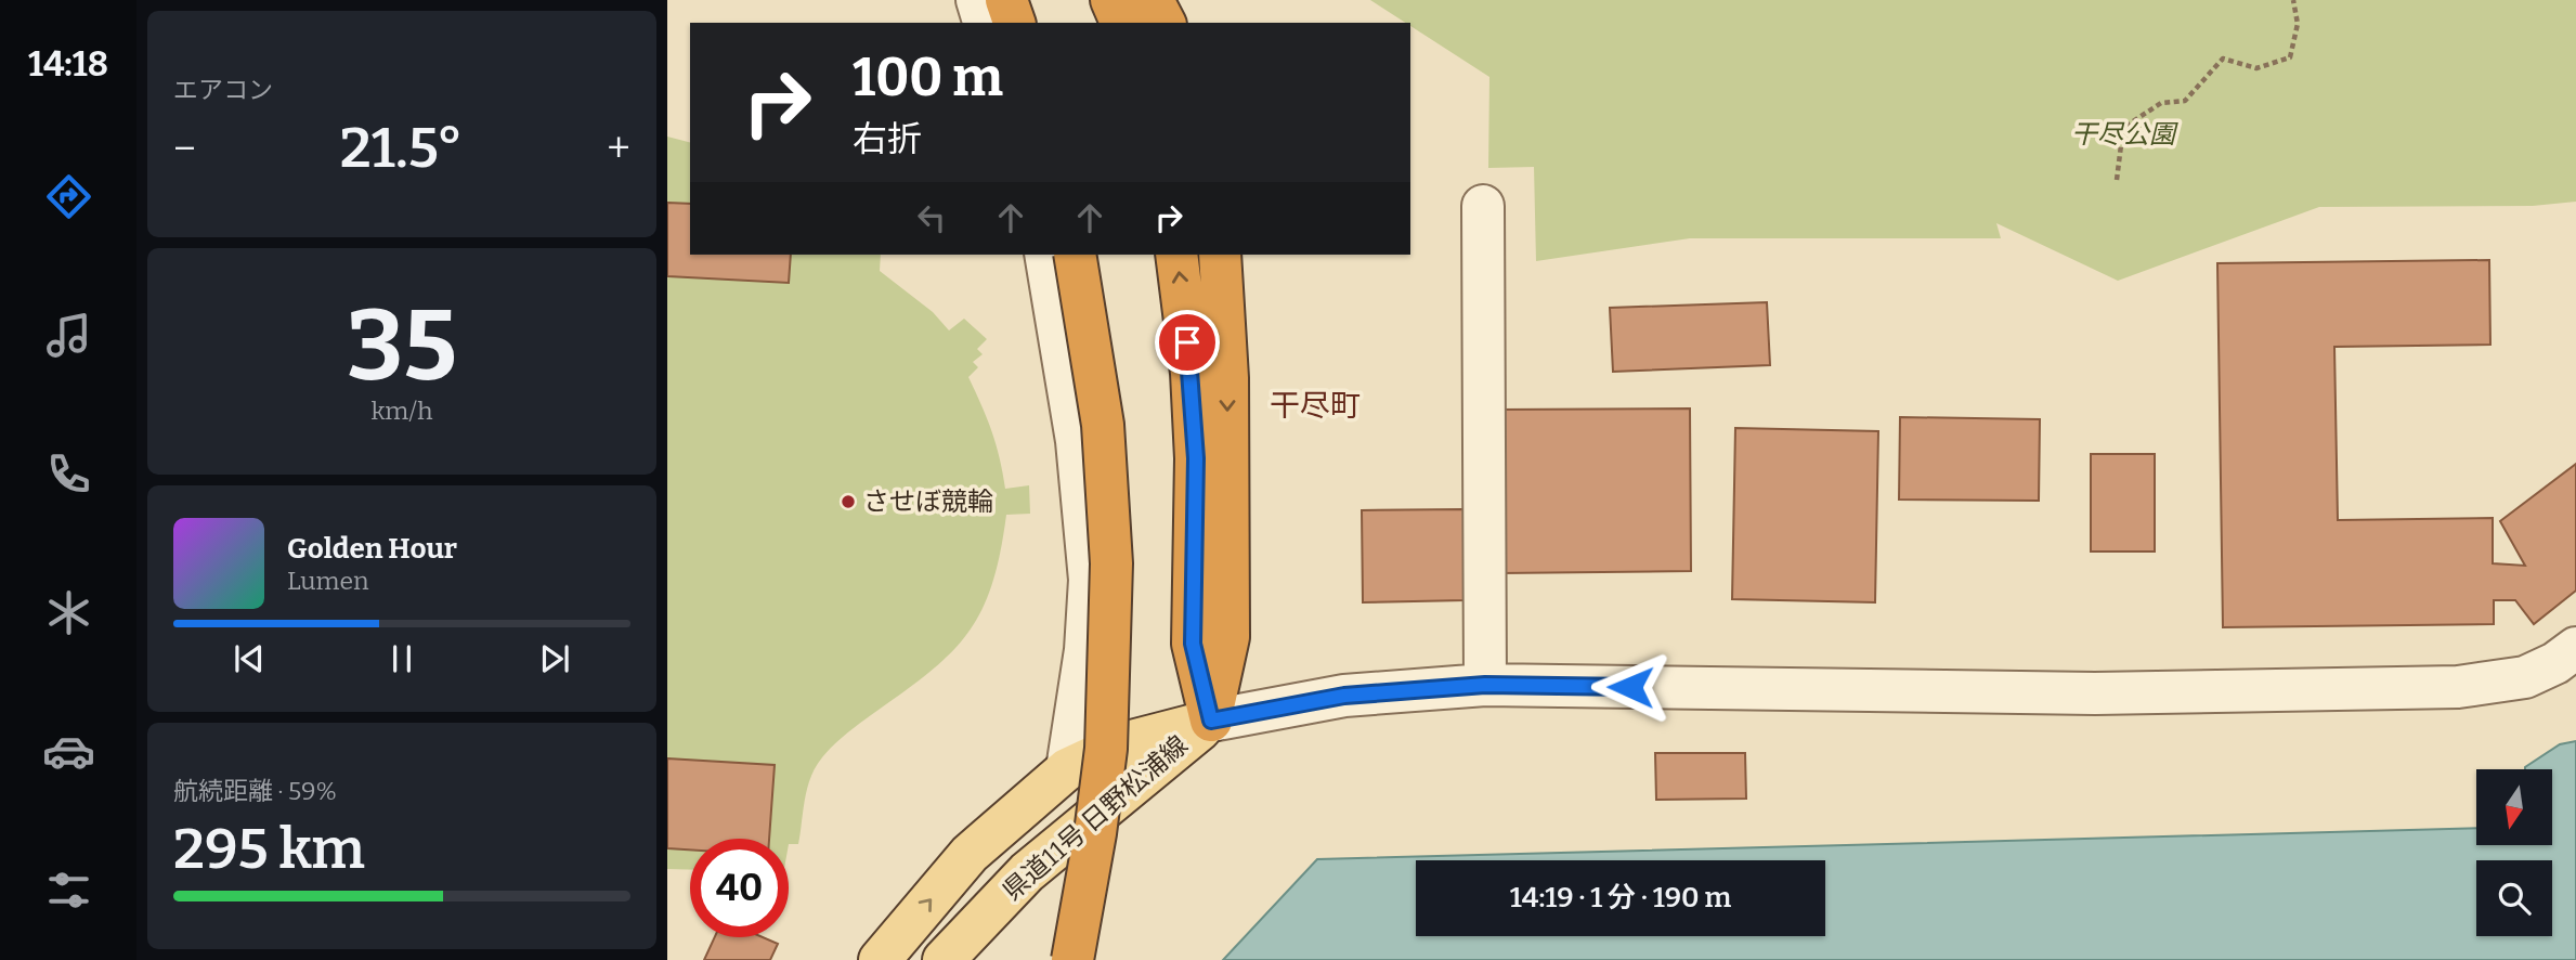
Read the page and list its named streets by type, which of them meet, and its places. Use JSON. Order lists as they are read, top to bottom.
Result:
{
  "streets": {
    "main road": ["県道11号 日野松浦線"]
  },
  "districts": ["干尽町"],
  "parks": ["干尽公園"],
  "places": ["させぼ競輪"],
  "north": "bottom",
  "page": {
    "tabs": "14:18",
    "tile": [
      "エアコン",
      ["35", "km/h"],
      ["航続距離 · 59%", "295 km"]
    ],
    "turn": ["100 m", "右折"],
    "heat": ["−", "21.5°", "+"],
    "song": ["Golden Hour", "Lumen"],
    "limit": "40",
    "trip": "14:19 · 1 分 · 190 m"
  }
}
